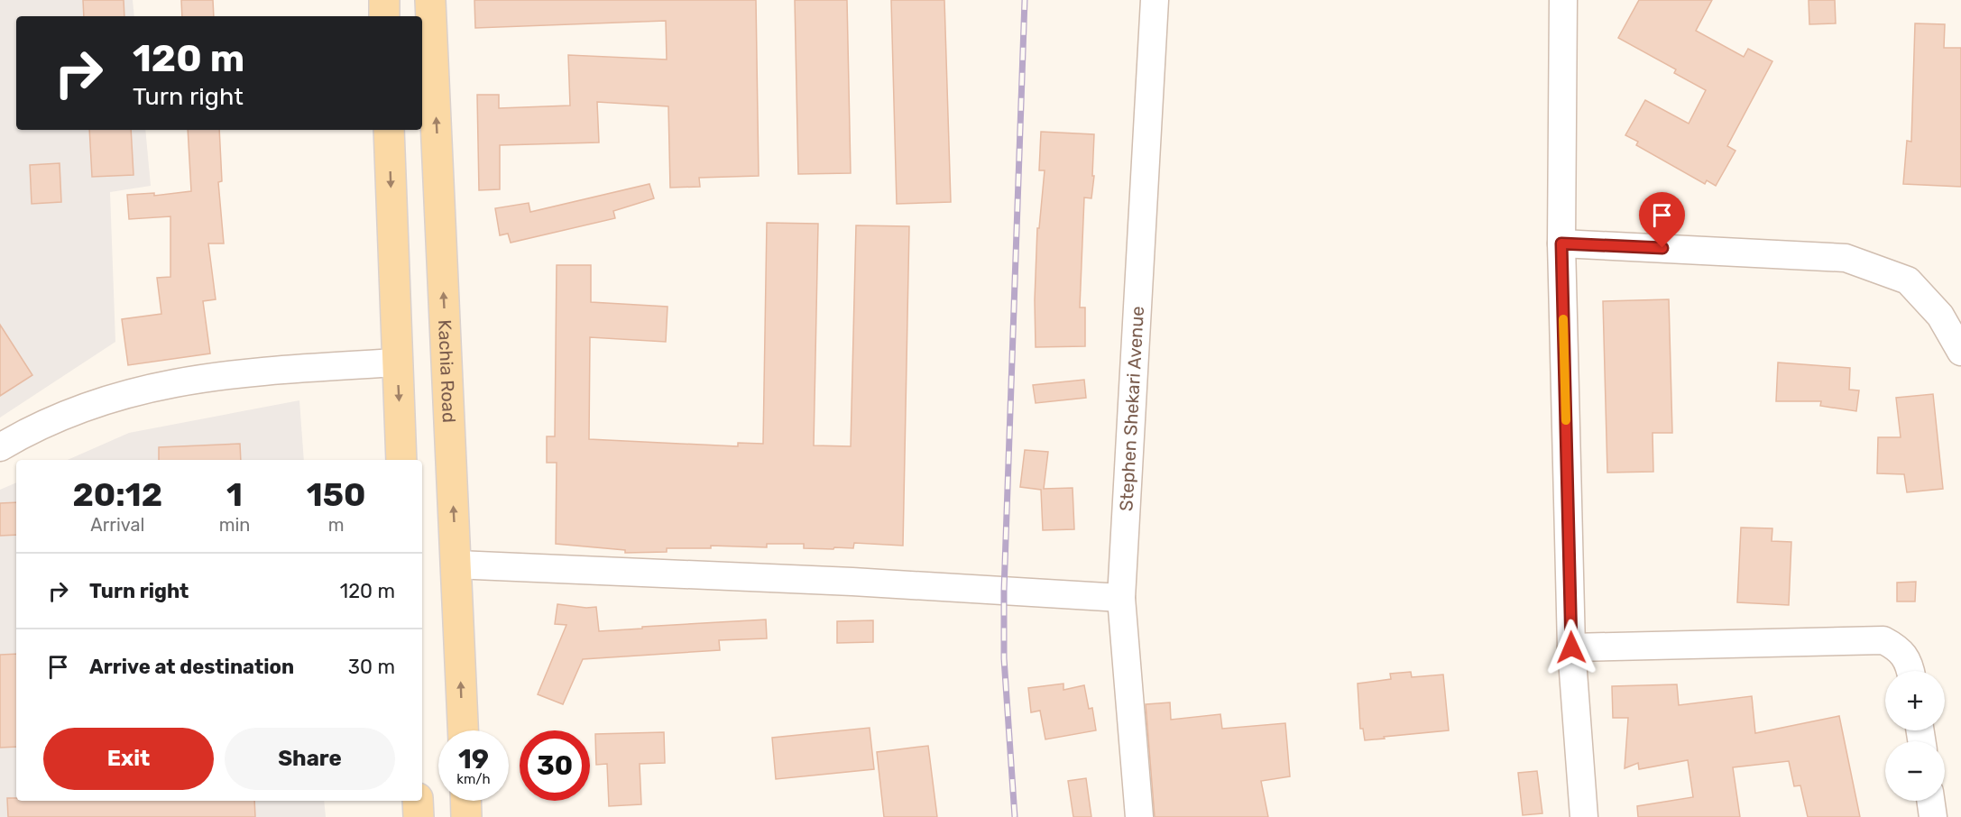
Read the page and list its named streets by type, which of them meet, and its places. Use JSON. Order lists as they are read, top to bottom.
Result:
{
  "streets": {
    "main road": ["Kachia Road"],
    "street": ["Stephen Shekari Avenue"]
  },
  "page": {
    "turn": ["120 m", "Turn right"],
    "eta": [
      "20:12",
      "Arrival",
      "1",
      "min",
      "150",
      "m"
    ],
    "list": [
      {
        "name": "Turn right",
        "value": "120 m"
      },
      {
        "name": "Arrive at destination",
        "value": "30 m"
      }
    ],
    "map_buttons": ["+", "−"],
    "buttons": ["Exit", "Share"],
    "speed": "19 km/h",
    "limit": "30"
  }
}
